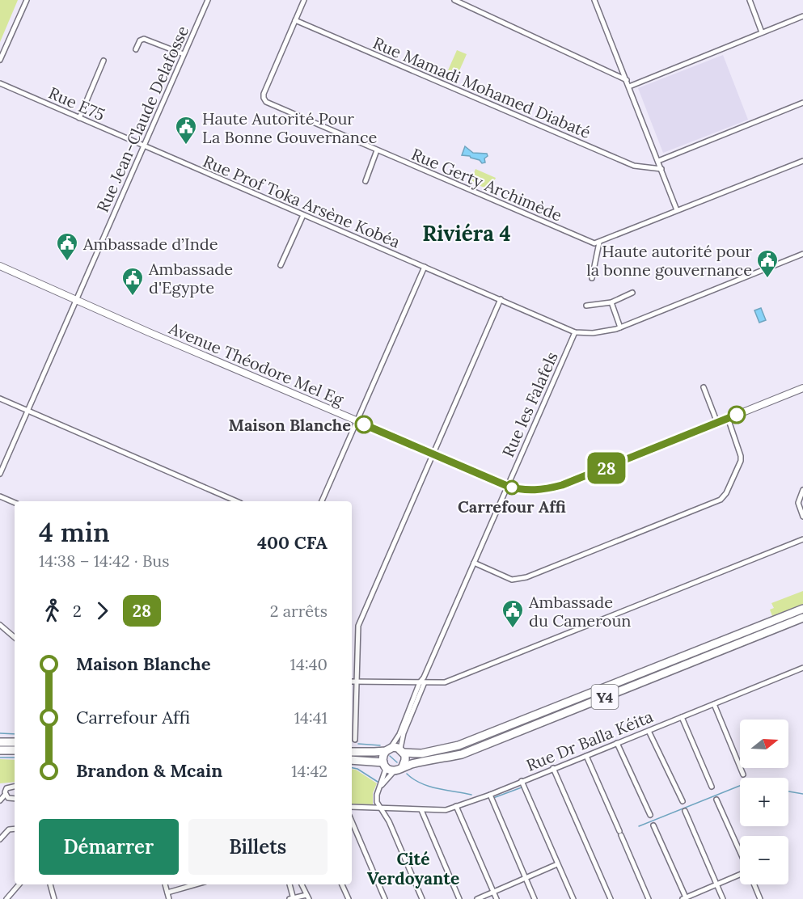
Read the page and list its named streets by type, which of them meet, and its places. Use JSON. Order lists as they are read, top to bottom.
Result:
{
  "streets": {
    "highway": ["Y4"],
    "main road": ["Avenue Théodore Mel Eg"],
    "street": [
      "Rue Mamadi Mohamed Diabaté",
      "Rue E75",
      "Rue Jean-Claude Delafosse",
      "Rue Gerty Archimède",
      "Rue Prof Toka Arsène Kobéa",
      "Rue les Falafels",
      "Rue Dr Balla Kéita"
    ]
  },
  "crossings": [
    ["Rue Mamadi Mohamed Diabaté", "Rue Gerty Archimède"],
    ["Rue E75", "Rue Jean-Claude Delafosse"],
    ["Rue E75", "Rue Prof Toka Arsène Kobéa"],
    ["Rue Jean-Claude Delafosse", "Rue Prof Toka Arsène Kobéa"],
    ["Rue Jean-Claude Delafosse", "Avenue Théodore Mel Eg"],
    ["Rue Prof Toka Arsène Kobéa", "Rue les Falafels"],
    ["Avenue Théodore Mel Eg", "Rue les Falafels"]
  ],
  "districts": ["Riviéra 4", "Cité Verdoyante"],
  "places": {
    "public building": [
      "Haute Autorité Pour La Bonne Gouvernance",
      "Ambassade d’Inde",
      "Haute autorité pour la bonne gouvernance",
      "Ambassade d'Egypte",
      "Ambassade du Cameroun"
    ],
    "other": ["Maison Blanche", "Carrefour Affi"]
  },
  "lines": ["bus line 28"],
  "north": "right",
  "page": {
    "on_map": "28",
    "heading": ["4 min", "14:38 – 14:42 · Bus", "400 CFA"],
    "legs": ["2", "28", "2 arrêts"],
    "list": [
      {
        "name": "Maison Blanche",
        "value": "14:40"
      },
      {
        "name": "Carrefour Affi",
        "value": "14:41"
      },
      {
        "name": "Brandon & Mcain",
        "value": "14:42"
      }
    ],
    "map_buttons": ["+", "−"],
    "buttons": ["Démarrer", "Billets"]
  }
}
